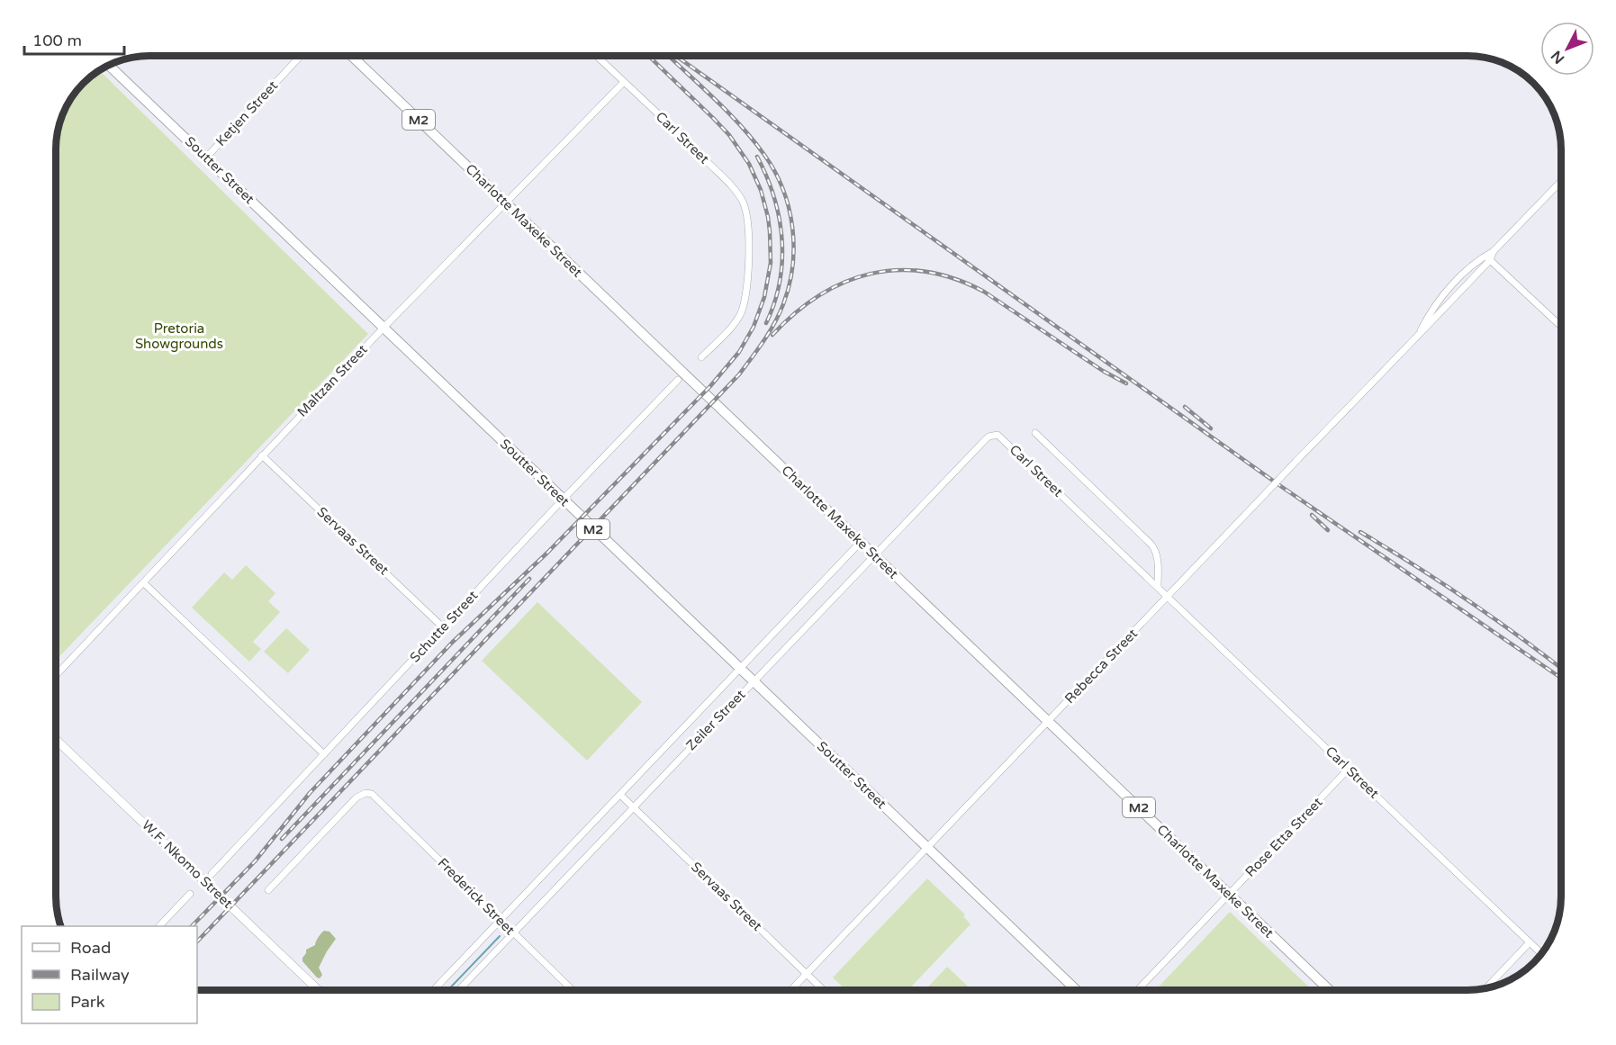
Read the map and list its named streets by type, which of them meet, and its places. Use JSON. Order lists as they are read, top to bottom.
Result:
{
  "streets": {
    "main road": [
      "M2",
      "Soutter Street",
      "Charlotte Maxeke Street",
      "W.F. Nkomo Street"
    ],
    "street": [
      "Ketjen Street",
      "Carl Street",
      "Maltzan Street",
      "Servaas Street",
      "Schutte Street",
      "Rebecca Street",
      "Zeiler Street",
      "Rose Etta Street",
      "Frederick Street"
    ]
  },
  "crossings": [
    ["Ketjen Street", "Soutter Street"],
    ["Carl Street", "Maltzan Street"],
    ["Carl Street", "Rebecca Street"],
    ["Carl Street", "Zeiler Street"],
    ["Carl Street", "Rose Etta Street"],
    ["Soutter Street", "Maltzan Street"],
    ["Soutter Street", "Schutte Street"],
    ["Soutter Street", "Rebecca Street"],
    ["Soutter Street", "Zeiler Street"],
    ["Charlotte Maxeke Street", "Maltzan Street"],
    ["Charlotte Maxeke Street", "Rebecca Street"],
    ["Charlotte Maxeke Street", "Zeiler Street"],
    ["Charlotte Maxeke Street", "Rose Etta Street"],
    ["Maltzan Street", "Servaas Street"],
    ["Servaas Street", "Schutte Street"],
    ["Servaas Street", "Rebecca Street"],
    ["Servaas Street", "Zeiler Street"],
    ["Zeiler Street", "Frederick Street"]
  ],
  "parks": ["Pretoria Showgrounds"],
  "legend": ["Road", "Railway", "Park"],
  "scale_bar": "100 m",
  "north": "bottom left"
}
